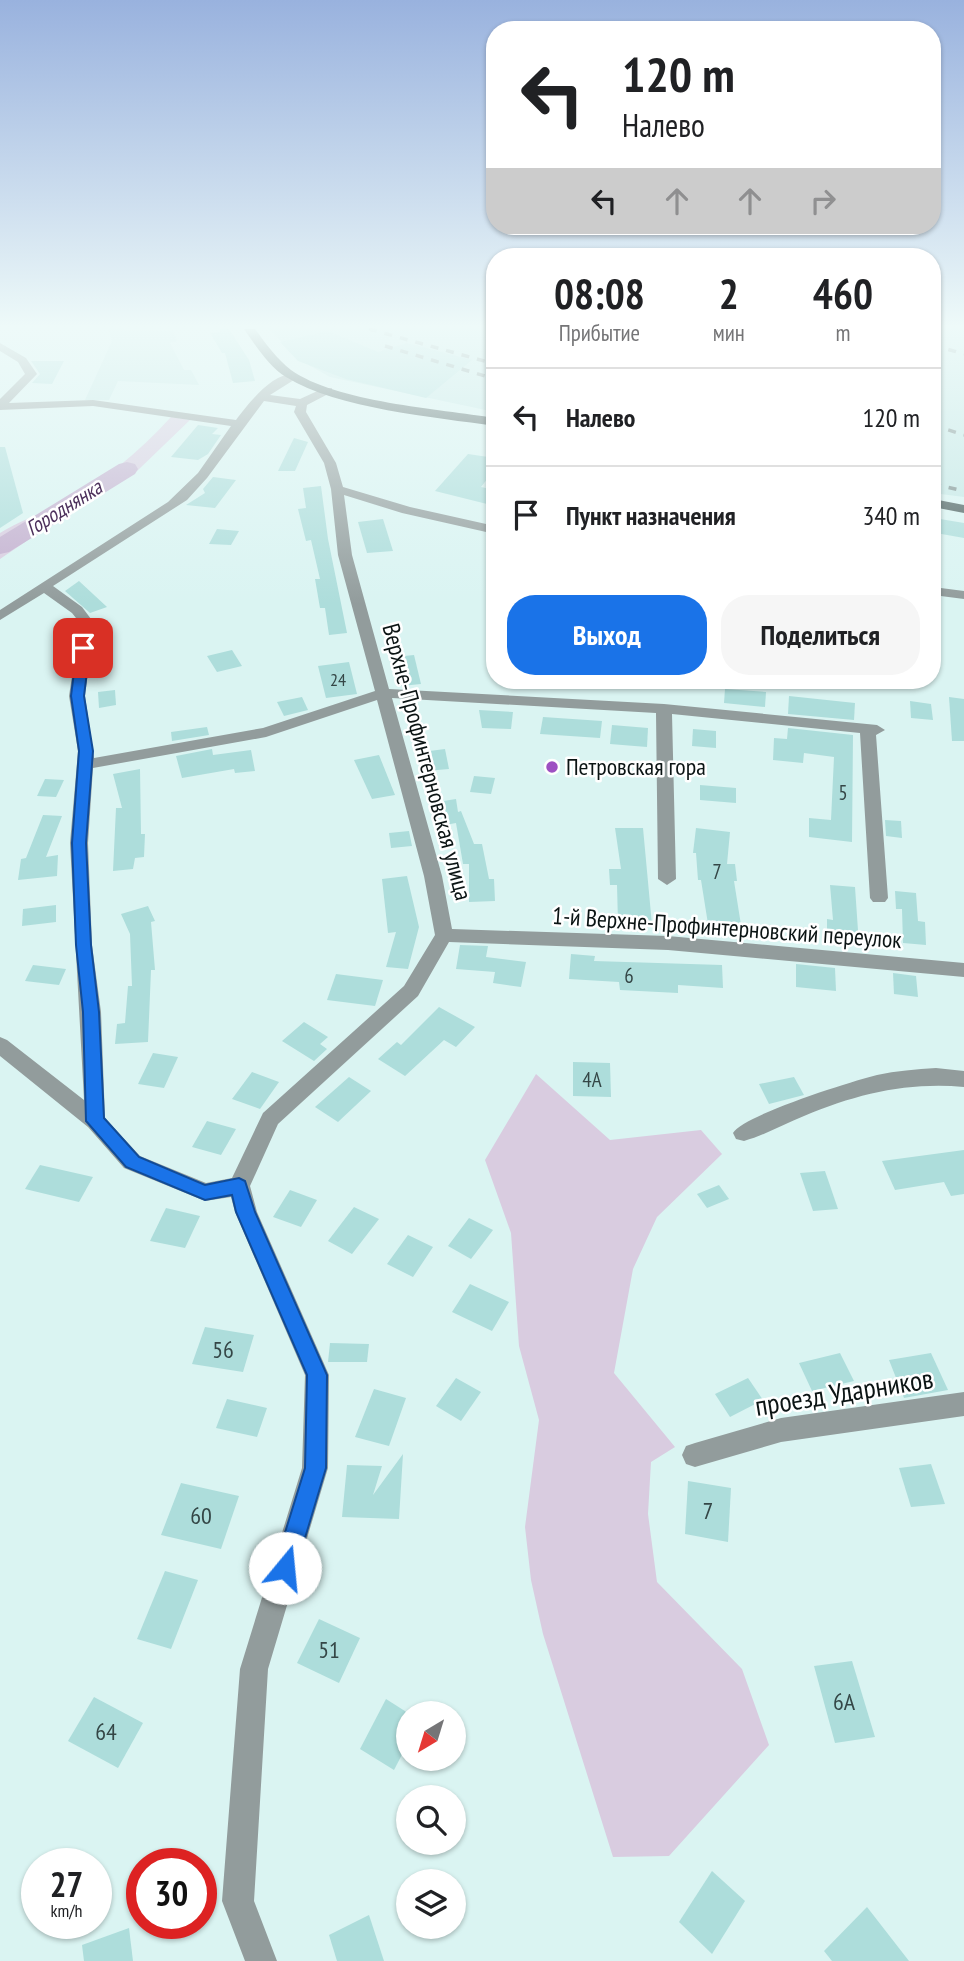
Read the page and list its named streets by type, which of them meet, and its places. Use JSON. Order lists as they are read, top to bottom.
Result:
{
  "streets": {
    "street": ["Верхне-Профинтерновская улица", "1-й Верхне-Профинтерновский переулок", "проезд Ударников"]
  },
  "crossings": [
    ["Верхне-Профинтерновская улица", "1-й Верхне-Профинтерновский переулок"]
  ],
  "water": ["Городнянка"],
  "places": ["Петровская гора"],
  "house_numbers": [
    "24",
    "5",
    "7",
    "6",
    "4А",
    "56",
    "7",
    "60",
    "51",
    "6А",
    "64"
  ],
  "north": "bottom left",
  "page": {
    "turn": ["120 m", "Налево"],
    "eta": [
      "08:08",
      "Прибытие",
      "2",
      "мин",
      "460",
      "m"
    ],
    "list": [
      {
        "name": "Налево",
        "value": "120 m"
      },
      {
        "name": "Пункт назначения",
        "value": "340 m"
      }
    ],
    "buttons": ["Выход", "Поделиться"],
    "speed": "27 km/h",
    "limit": "30"
  }
}
